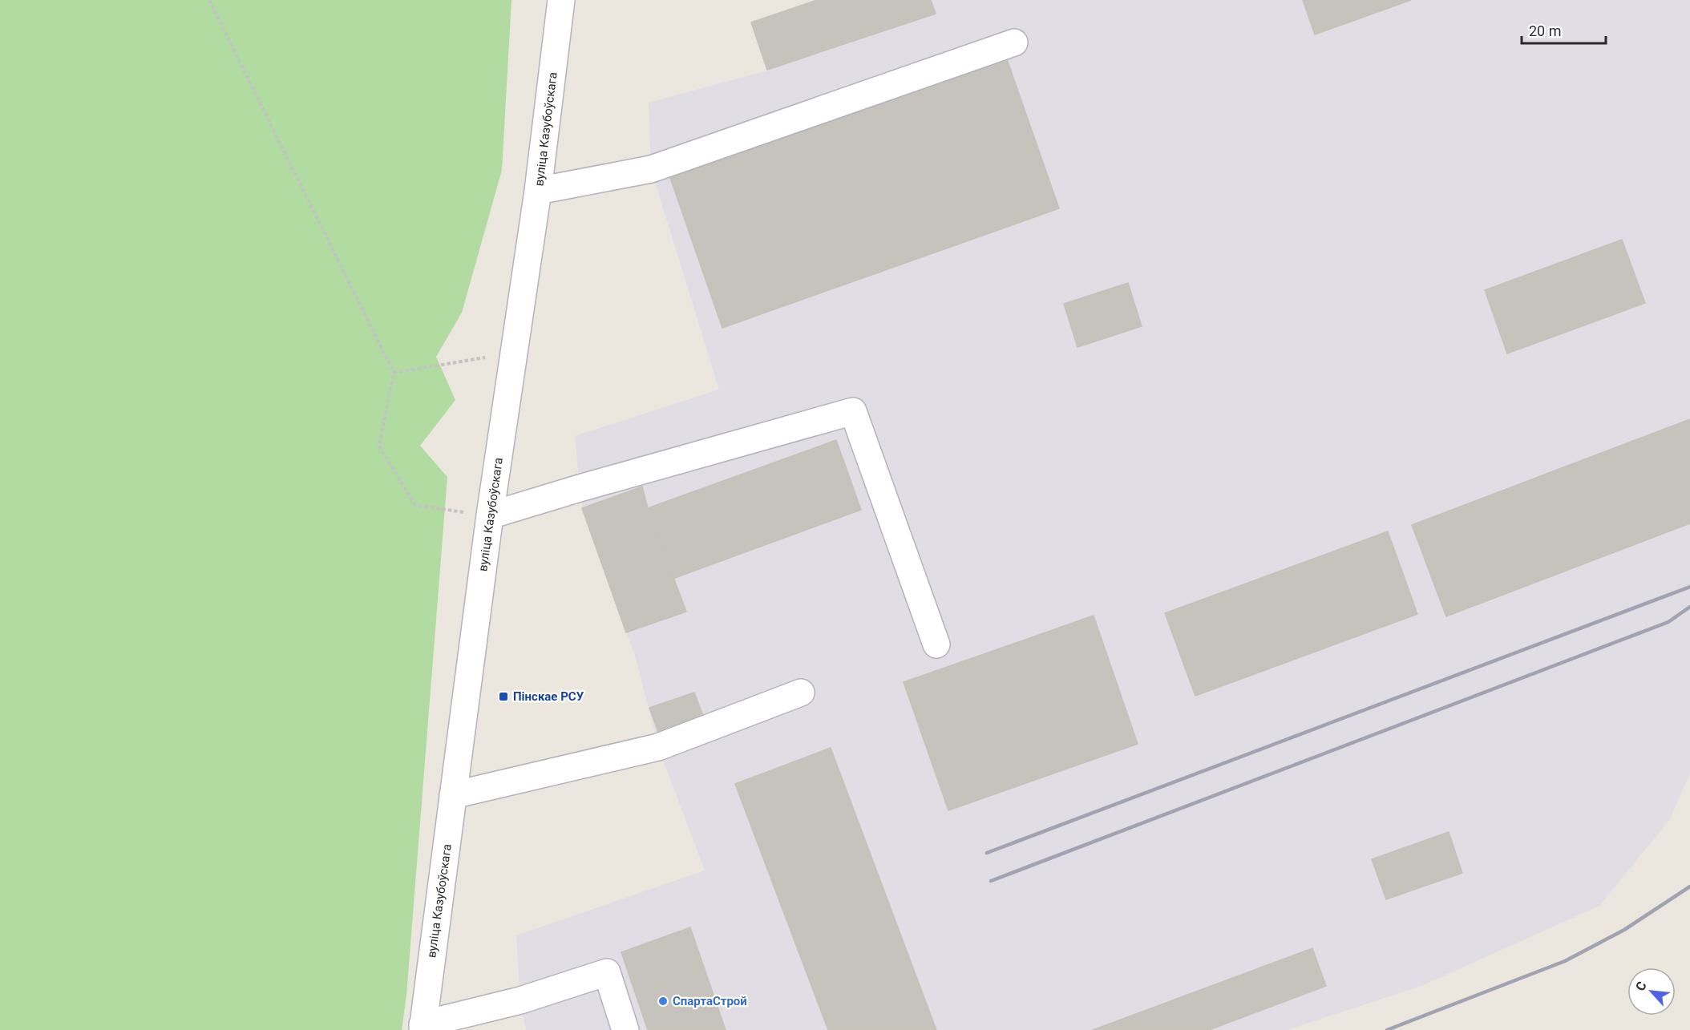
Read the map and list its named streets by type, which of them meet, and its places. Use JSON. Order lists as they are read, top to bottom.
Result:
{
  "streets": {
    "street": ["вуліца Казубоўскага"]
  },
  "places": {
    "transit": ["Пінскае РСУ"],
    "other": ["СпартаСтрой"]
  },
  "scale_bar": "20 m",
  "north": "top left"
}
